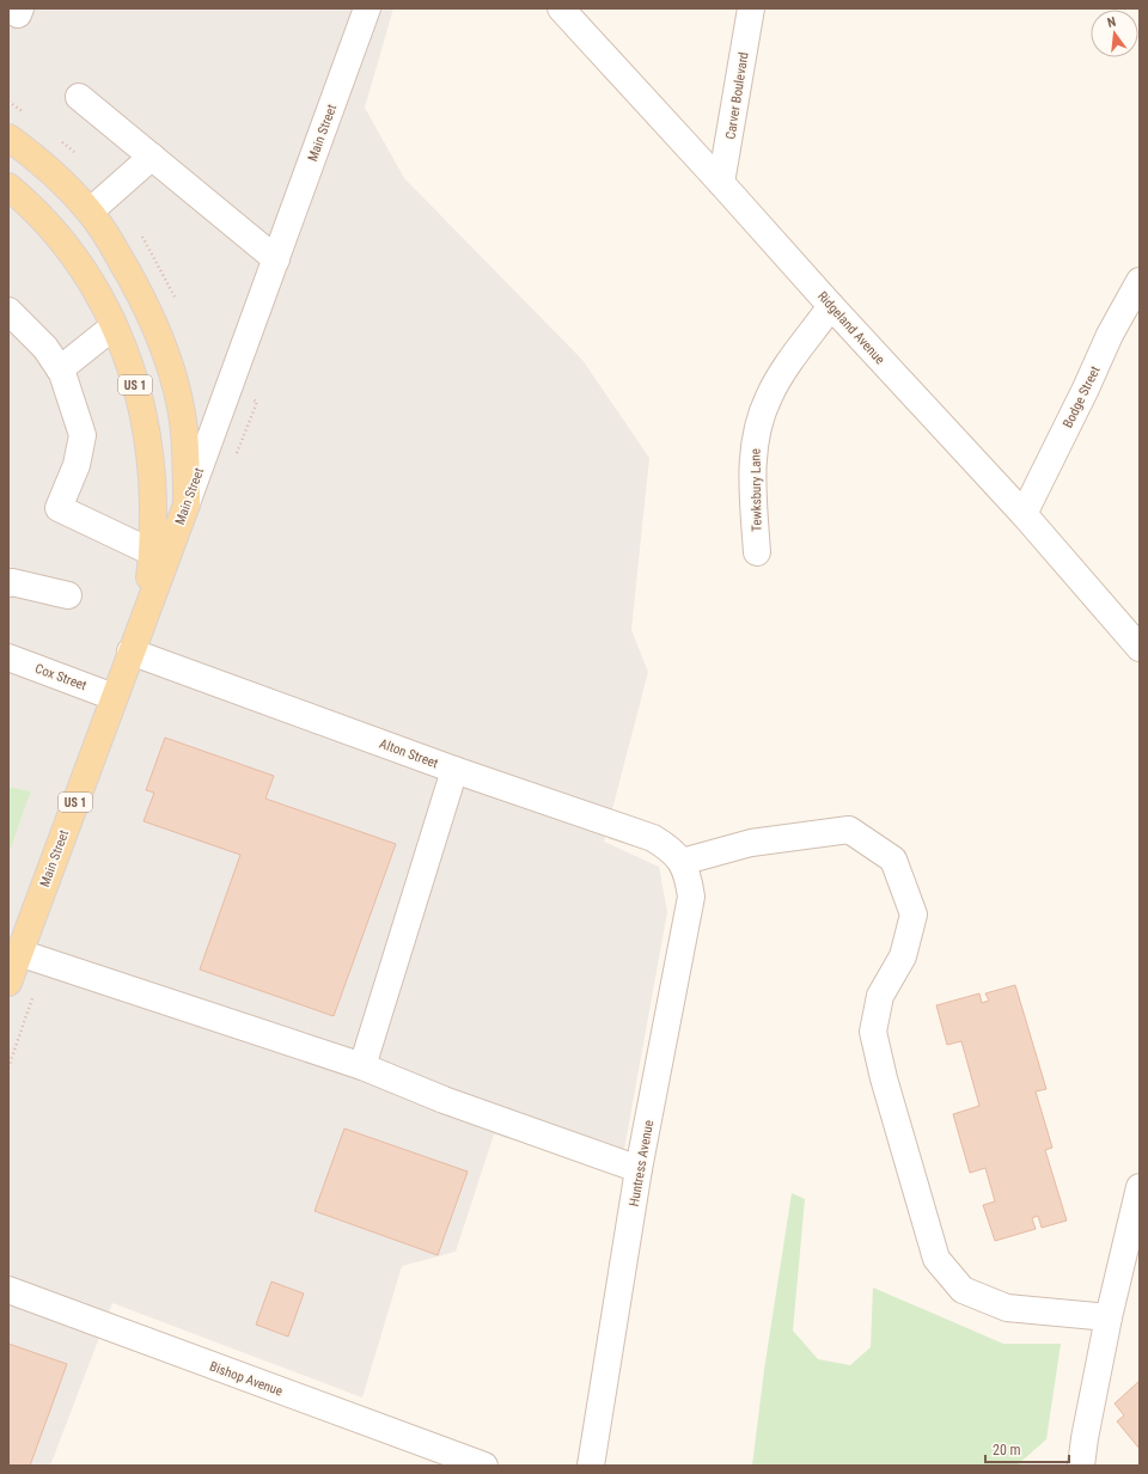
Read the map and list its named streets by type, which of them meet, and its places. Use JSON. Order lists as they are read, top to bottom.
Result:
{
  "streets": {
    "main road": ["Main Street", "US 1"],
    "street": [
      "Carver Boulevard",
      "Ridgeland Avenue",
      "Bodge Street",
      "Tewksbury Lane",
      "Cox Street",
      "Alton Street",
      "Huntress Avenue",
      "Bishop Avenue"
    ]
  },
  "crossings": [
    ["Carver Boulevard", "Ridgeland Avenue"],
    ["Main Street", "US 1"],
    ["Main Street", "Cox Street"],
    ["Main Street", "Alton Street"],
    ["Ridgeland Avenue", "Bodge Street"],
    ["Ridgeland Avenue", "Tewksbury Lane"],
    ["Alton Street", "Huntress Avenue"]
  ],
  "scale_bar": "20 m",
  "north": "top"
}
